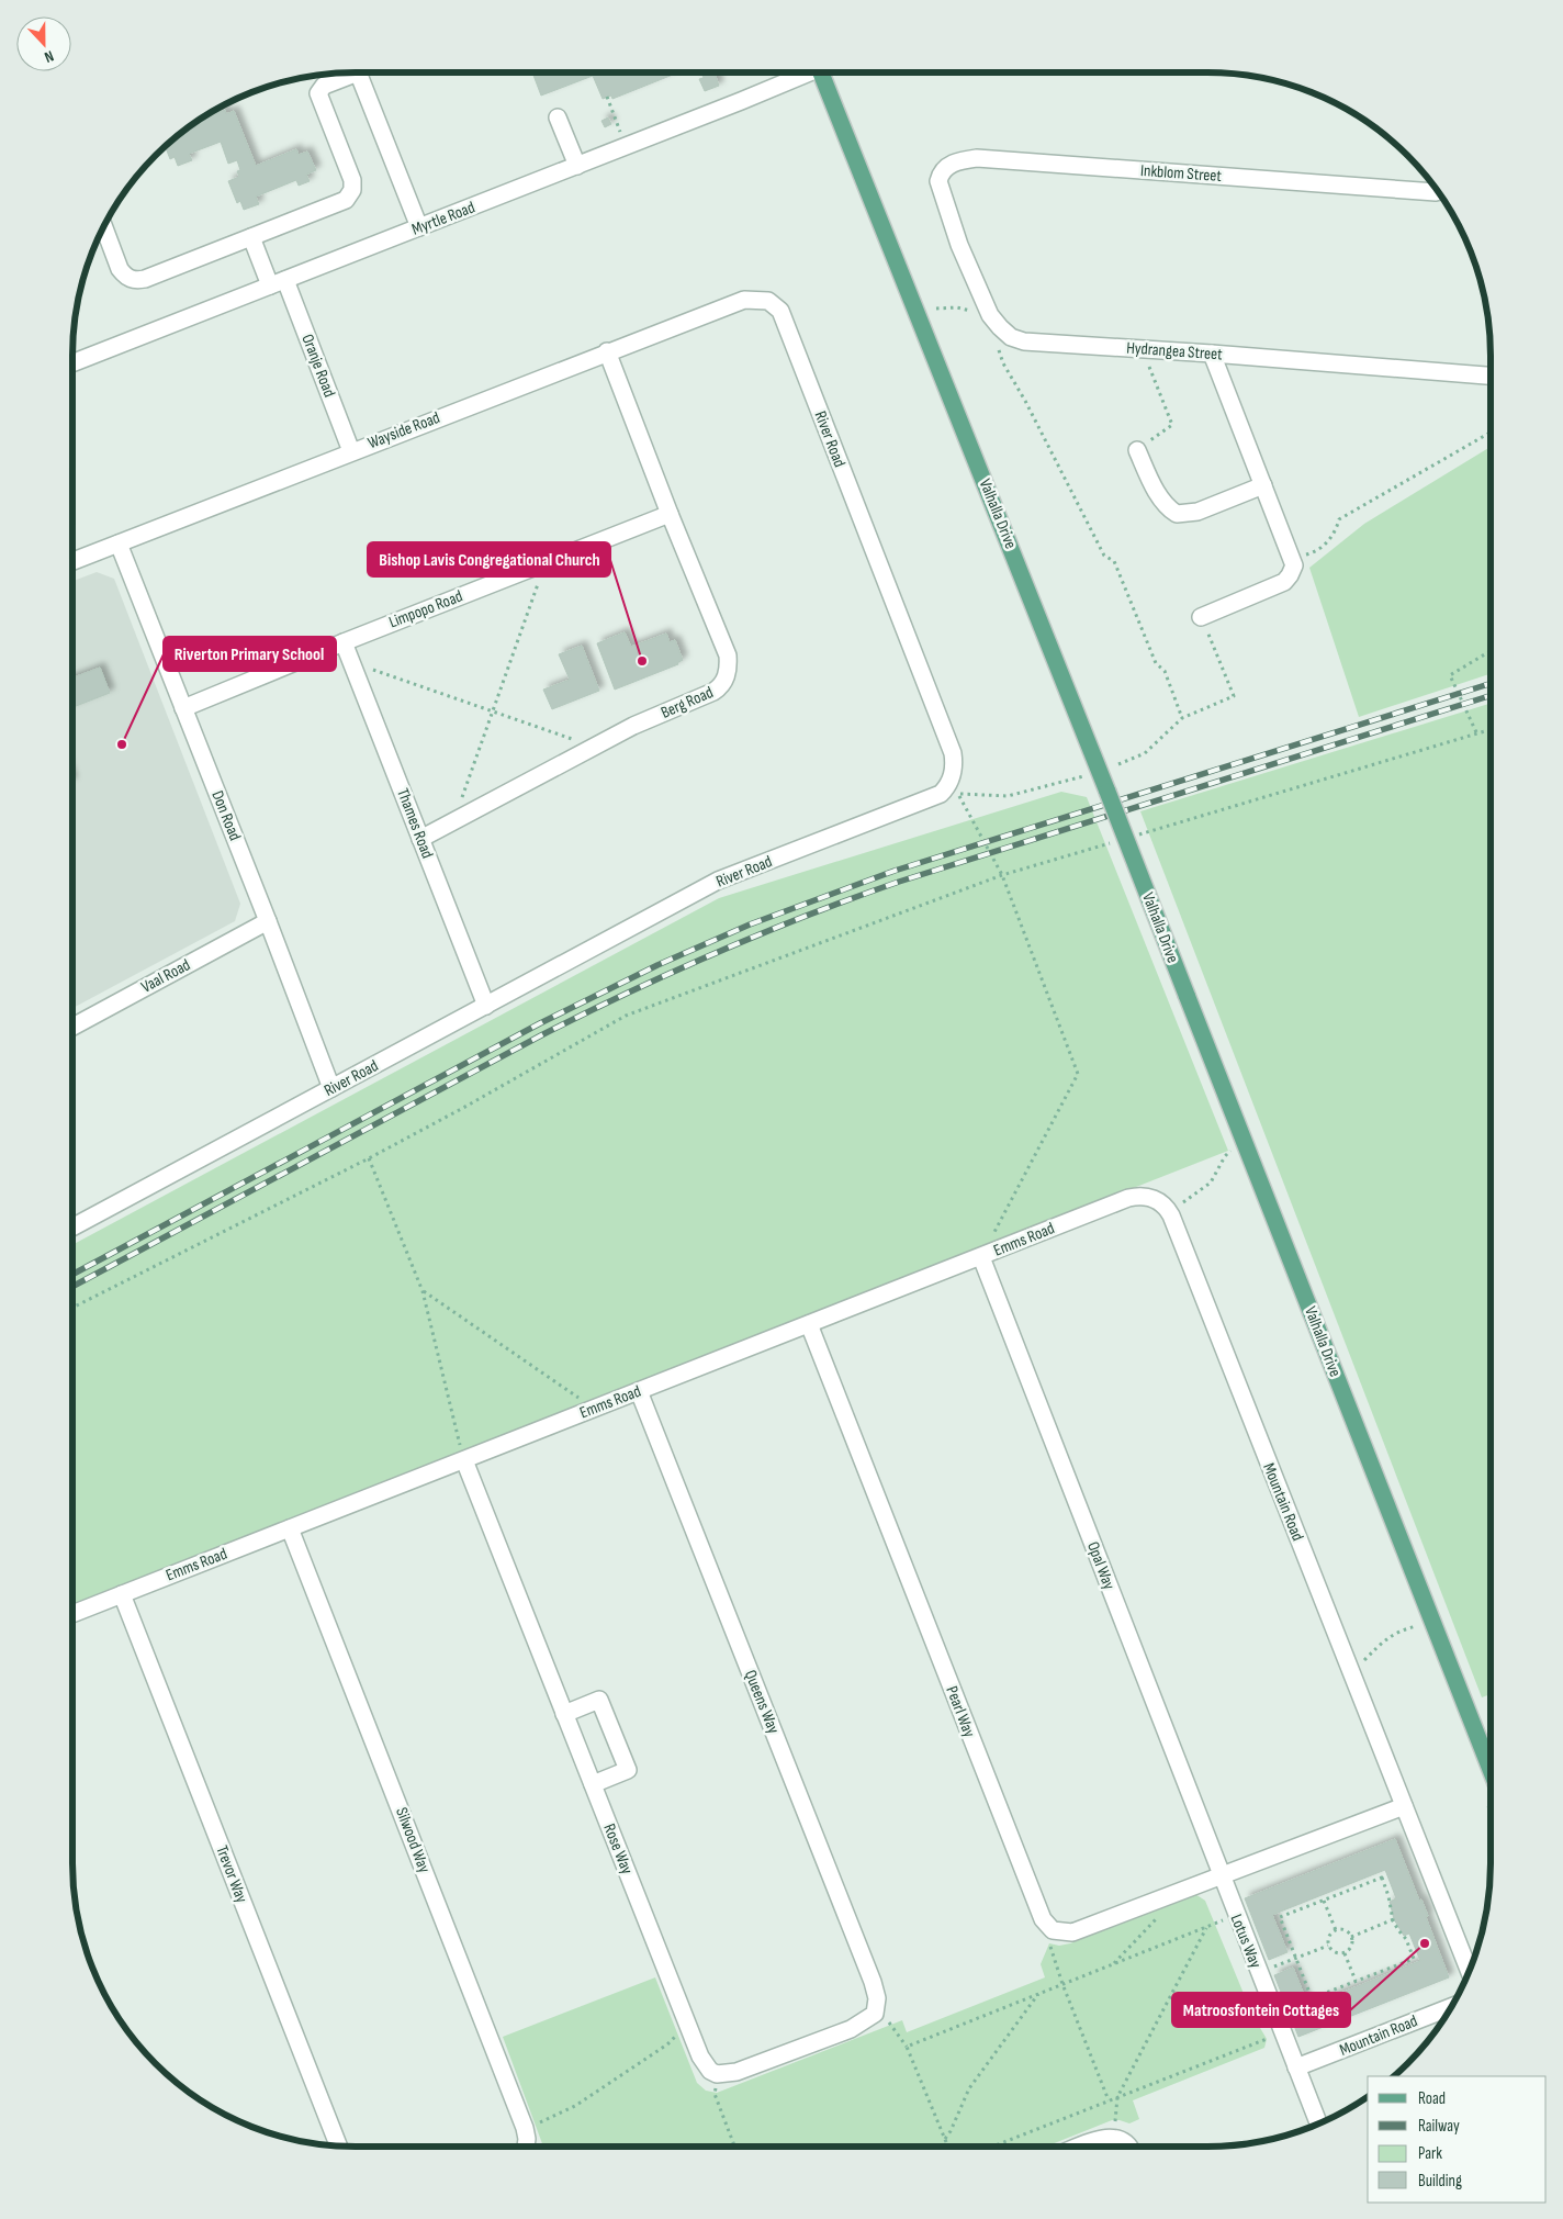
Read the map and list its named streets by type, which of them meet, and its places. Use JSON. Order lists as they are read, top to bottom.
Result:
{
  "streets": {
    "main road": ["Valhalla Drive"],
    "street": [
      "Inkblom Street",
      "Myrtle Road",
      "Hydrangea Street",
      "Oranje Road",
      "Wayside Road",
      "River Road",
      "Limpopo Road",
      "Berg Road",
      "Don Road",
      "Thames Road",
      "Vaal Road",
      "Emms Road",
      "Mountain Road",
      "Opal Way",
      "Queens Way",
      "Pearl Way",
      "Silwood Way",
      "Rose Way",
      "Trevor Way",
      "Lotus Way"
    ]
  },
  "crossings": [
    ["Inkblom Street", "Hydrangea Street"],
    ["Myrtle Road", "Oranje Road"],
    ["Oranje Road", "Wayside Road"],
    ["Wayside Road", "River Road"],
    ["Wayside Road", "Berg Road"],
    ["Wayside Road", "Don Road"],
    ["River Road", "Don Road"],
    ["River Road", "Thames Road"],
    ["Limpopo Road", "Berg Road"],
    ["Limpopo Road", "Don Road"],
    ["Limpopo Road", "Thames Road"],
    ["Berg Road", "Thames Road"],
    ["Don Road", "Vaal Road"],
    ["Emms Road", "Mountain Road"],
    ["Emms Road", "Opal Way"],
    ["Emms Road", "Queens Way"],
    ["Emms Road", "Pearl Way"],
    ["Emms Road", "Silwood Way"],
    ["Emms Road", "Rose Way"],
    ["Emms Road", "Trevor Way"],
    ["Mountain Road", "Lotus Way"],
    ["Opal Way", "Lotus Way"]
  ],
  "places": ["Bishop Lavis Congregational Church", "Riverton Primary School", "Matroosfontein Cottages"],
  "legend": [
    "Road",
    "Railway",
    "Park",
    "Building"
  ],
  "north": "bottom"
}
